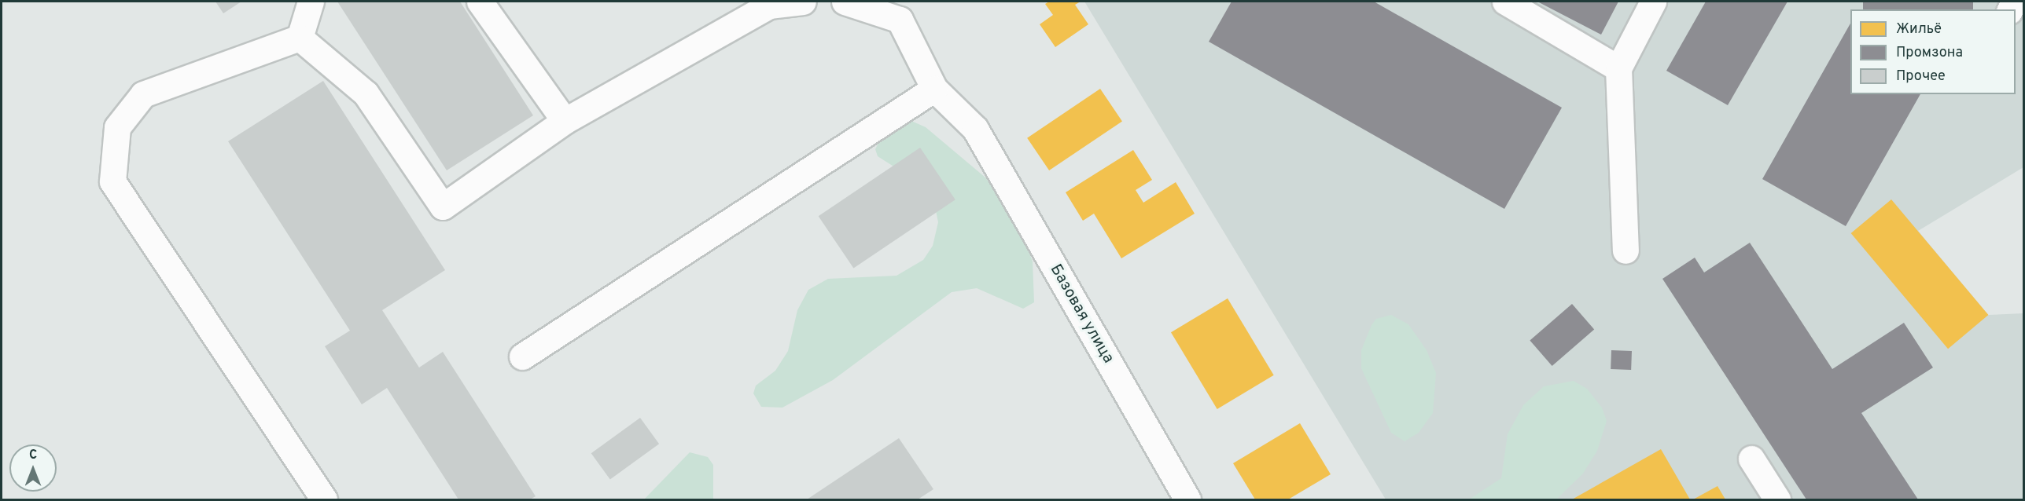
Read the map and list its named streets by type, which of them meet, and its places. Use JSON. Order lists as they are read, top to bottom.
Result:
{
  "streets": {
    "street": ["Базовая улица"]
  },
  "legend": ["Жильё", "Промзона", "Прочее"],
  "north": "top"
}
